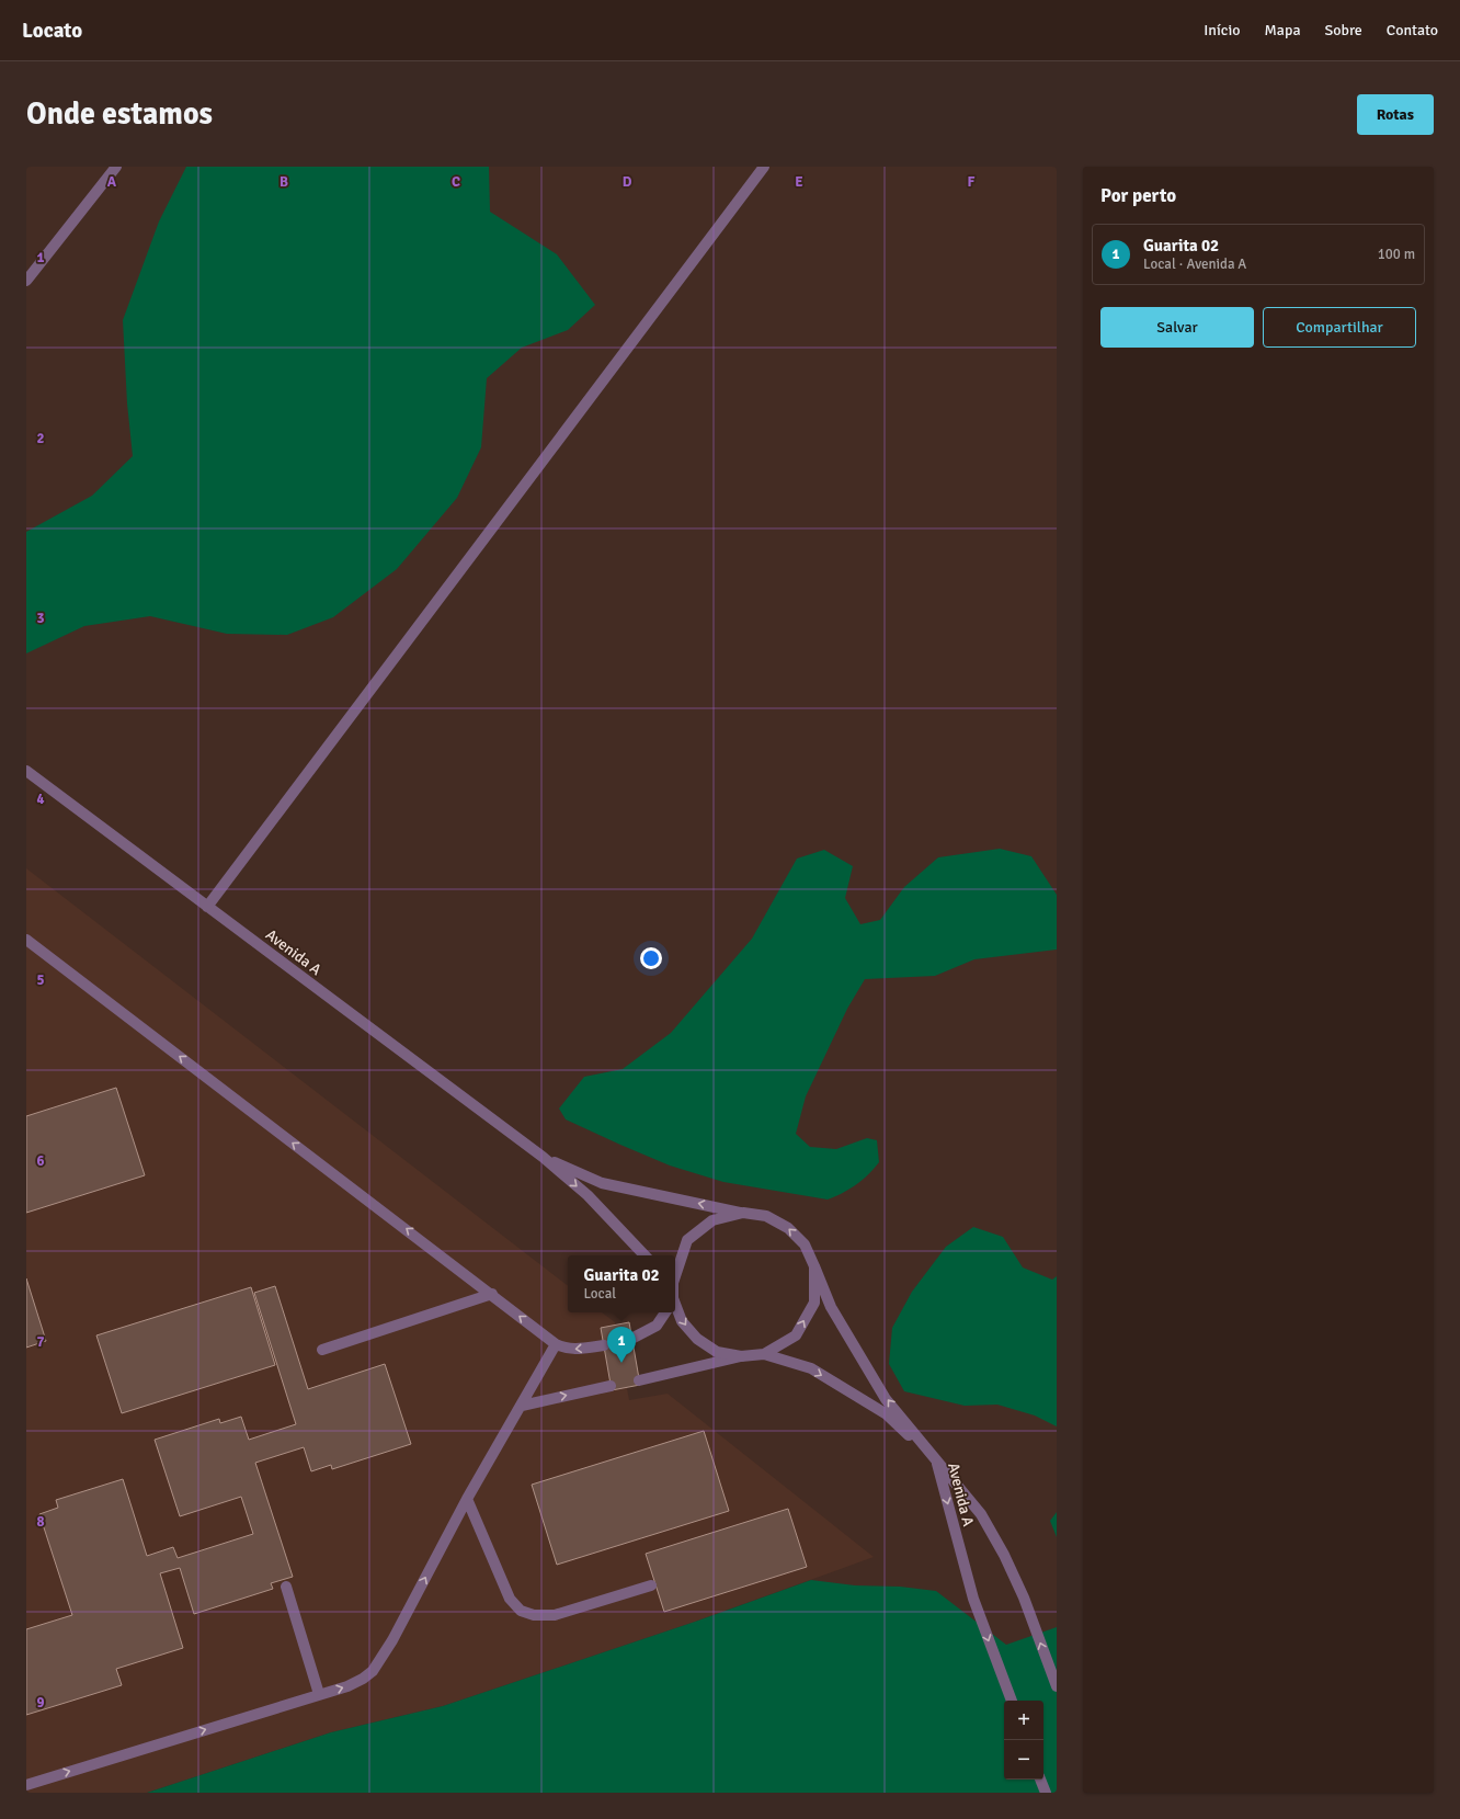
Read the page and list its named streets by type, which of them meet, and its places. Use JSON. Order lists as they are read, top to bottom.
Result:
{
  "streets": {
    "street": ["Avenida A"]
  },
  "page": {
    "header": "Locato",
    "nav": [
      "Início",
      "Mapa",
      "Sobre",
      "Contato"
    ],
    "buttons": [
      "Rotas",
      ["Salvar", "Compartilhar"]
    ],
    "title": "Onde estamos",
    "heading": "Por perto",
    "list": [
      {
        "mark": "1",
        "name": "Guarita 02",
        "note": "Local · Avenida A",
        "value": "100 m"
      }
    ],
    "popup": ["Guarita 02", "Local"],
    "pins": "1",
    "map_buttons": ["+", "−"]
  },
  "grid": {
    "columns": [
      "A",
      "B",
      "C",
      "D",
      "E",
      "F"
    ],
    "rows": [
      "1",
      "2",
      "3",
      "4",
      "5",
      "6",
      "7",
      "8",
      "9"
    ]
  }
}
